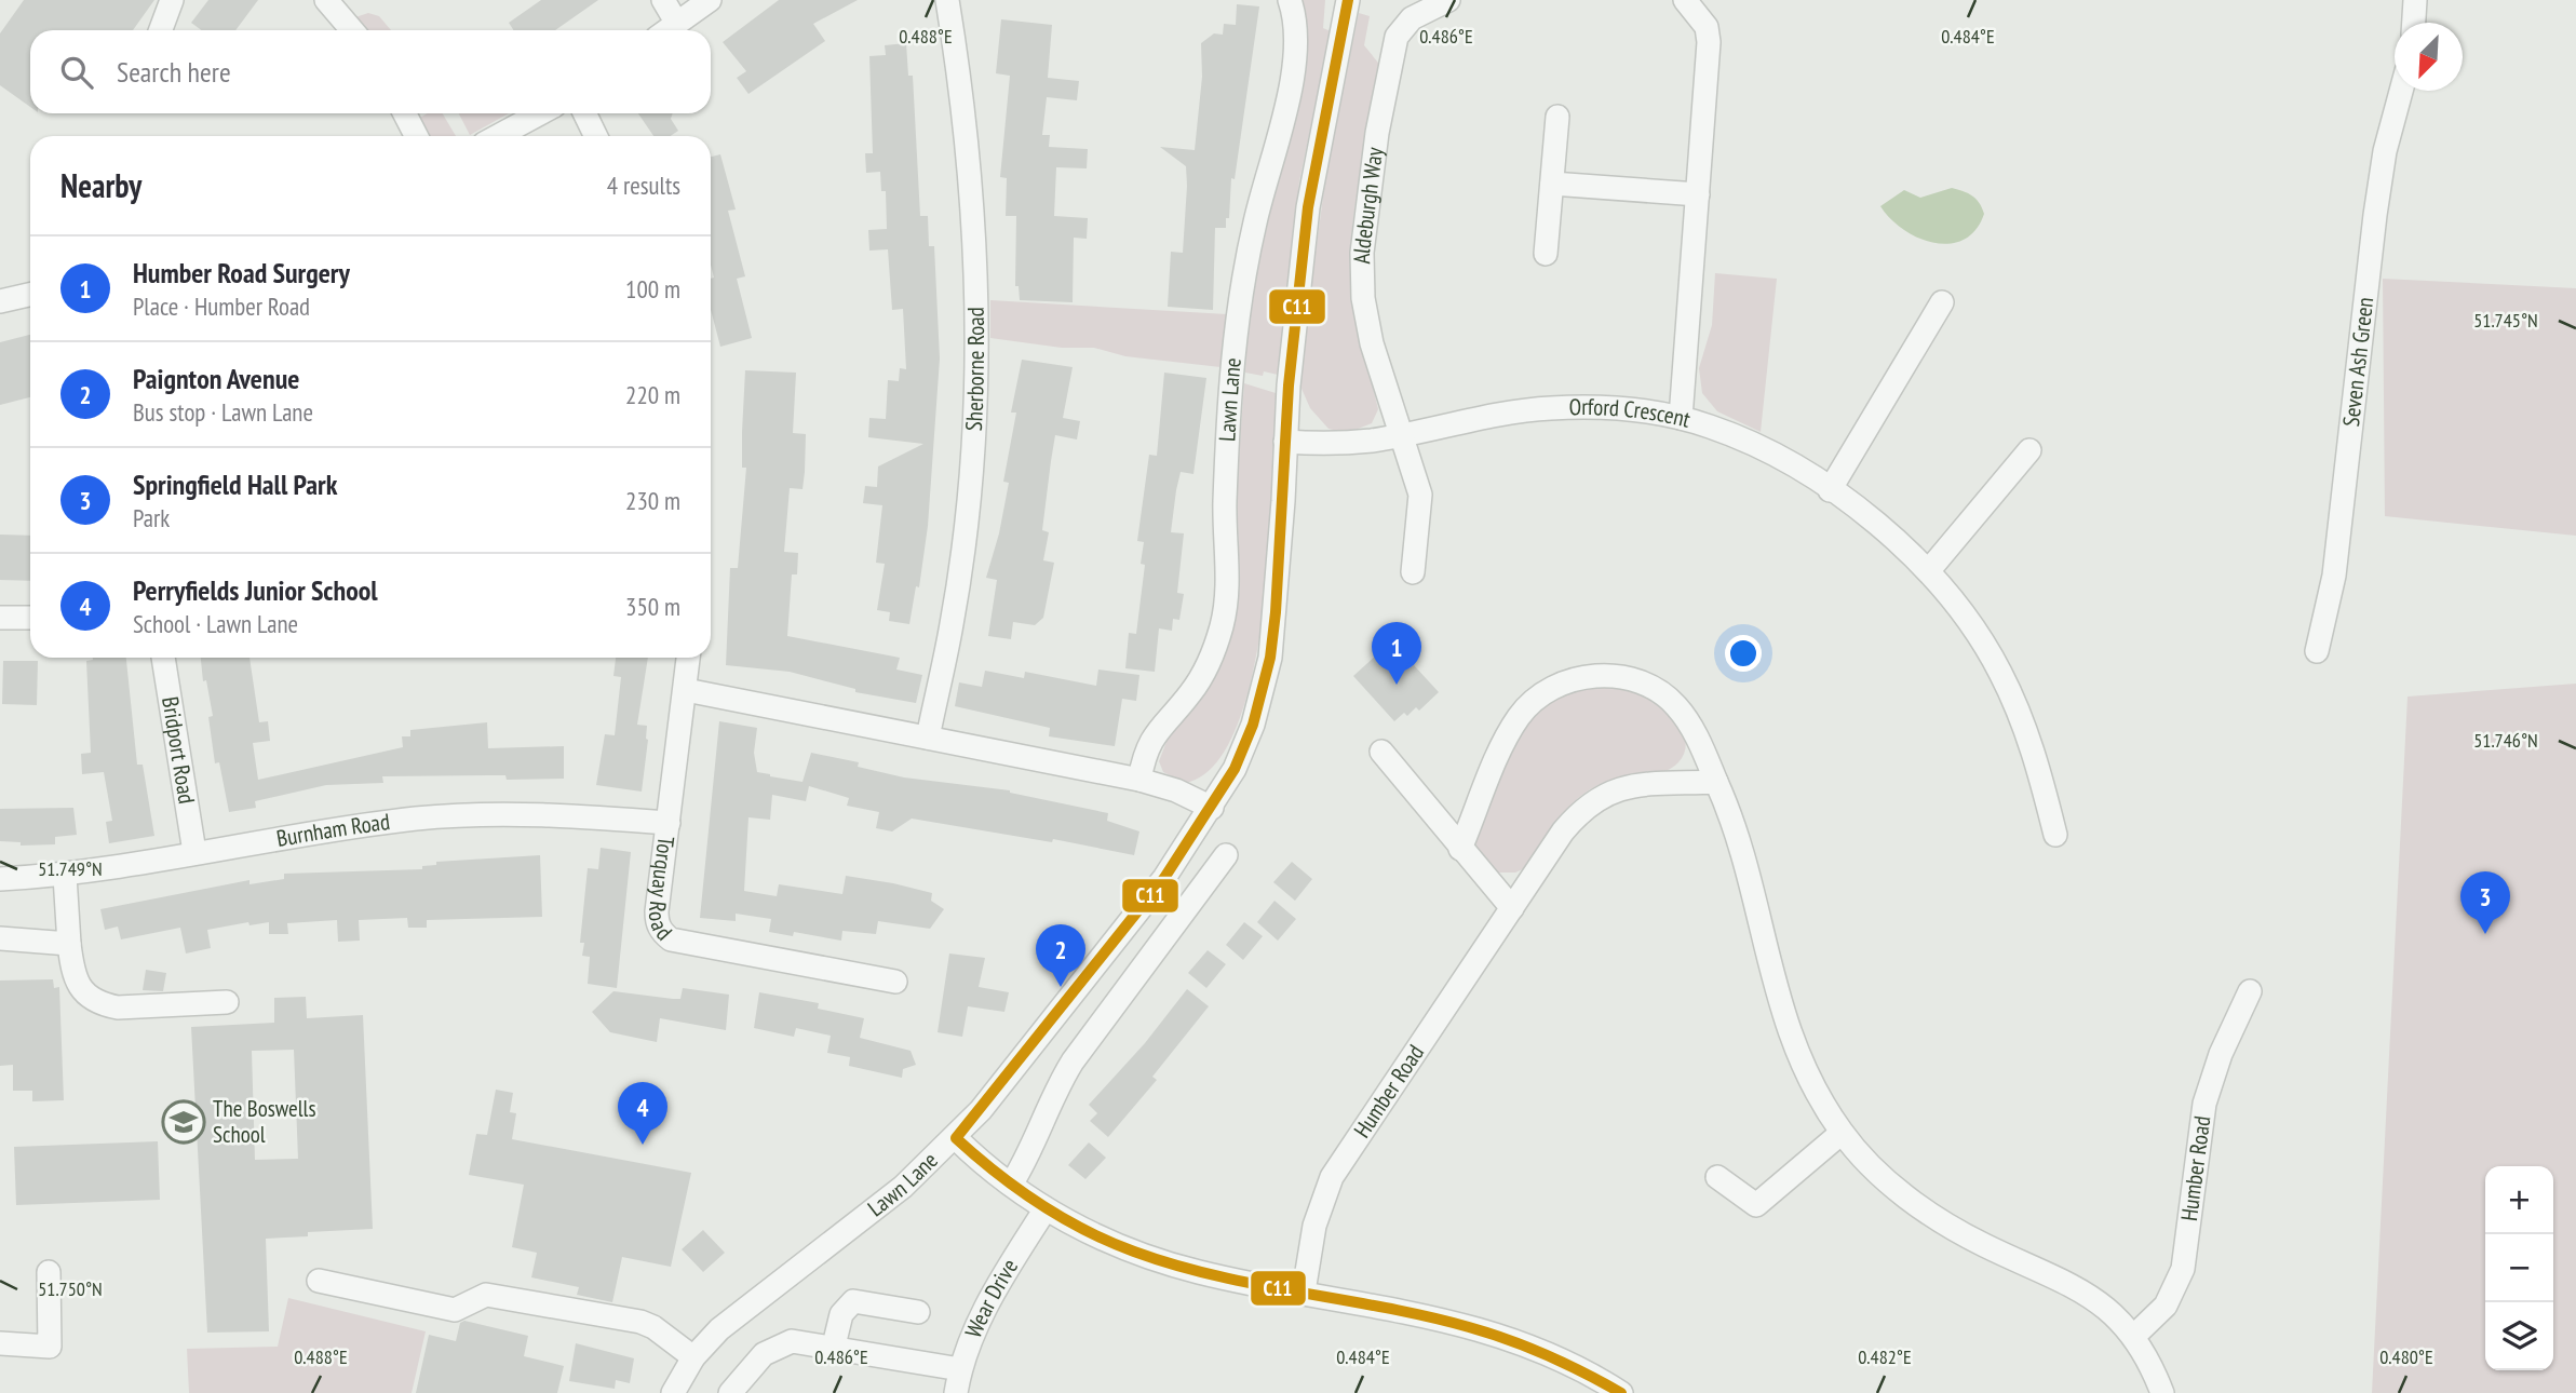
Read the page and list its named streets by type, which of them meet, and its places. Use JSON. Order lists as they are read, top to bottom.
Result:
{
  "streets": {
    "street": [
      "Aldeburgh Way",
      "Seven Ash Green",
      "Sherborne Road",
      "Lawn Lane",
      "Orford Crescent",
      "Bridport Road",
      "Burnham Road",
      "Torquay Road",
      "Humber Road",
      "Wear Drive"
    ]
  },
  "crossings": [
    ["Aldeburgh Way", "Orford Crescent"],
    ["Lawn Lane", "Orford Crescent"],
    ["Bridport Road", "Burnham Road"],
    ["Burnham Road", "Torquay Road"]
  ],
  "places": {
    "school or university": ["The Boswells School"]
  },
  "lines": ["transit line C11"],
  "north": "bottom left",
  "page": {
    "search": "Search here",
    "heading": ["Nearby", "4 results"],
    "list": [
      {
        "mark": "1",
        "name": "Humber Road Surgery",
        "note": "Place · Humber Road",
        "value": "100 m"
      },
      {
        "mark": "2",
        "name": "Paignton Avenue",
        "note": "Bus stop · Lawn Lane",
        "value": "220 m"
      },
      {
        "mark": "3",
        "name": "Springfield Hall Park",
        "note": "Park",
        "value": "230 m"
      },
      {
        "mark": "4",
        "name": "Perryfields Junior School",
        "note": "School · Lawn Lane",
        "value": "350 m"
      }
    ],
    "pins": [
      "1",
      "3",
      "2",
      "4"
    ],
    "map_buttons": ["+", "−"]
  },
  "coordinates": [
    "0.488°E",
    "0.486°E",
    "0.484°E",
    "51.745°N",
    "51.746°N",
    "51.749°N",
    "51.750°N",
    "0.482°E",
    "0.480°E"
  ]
}
